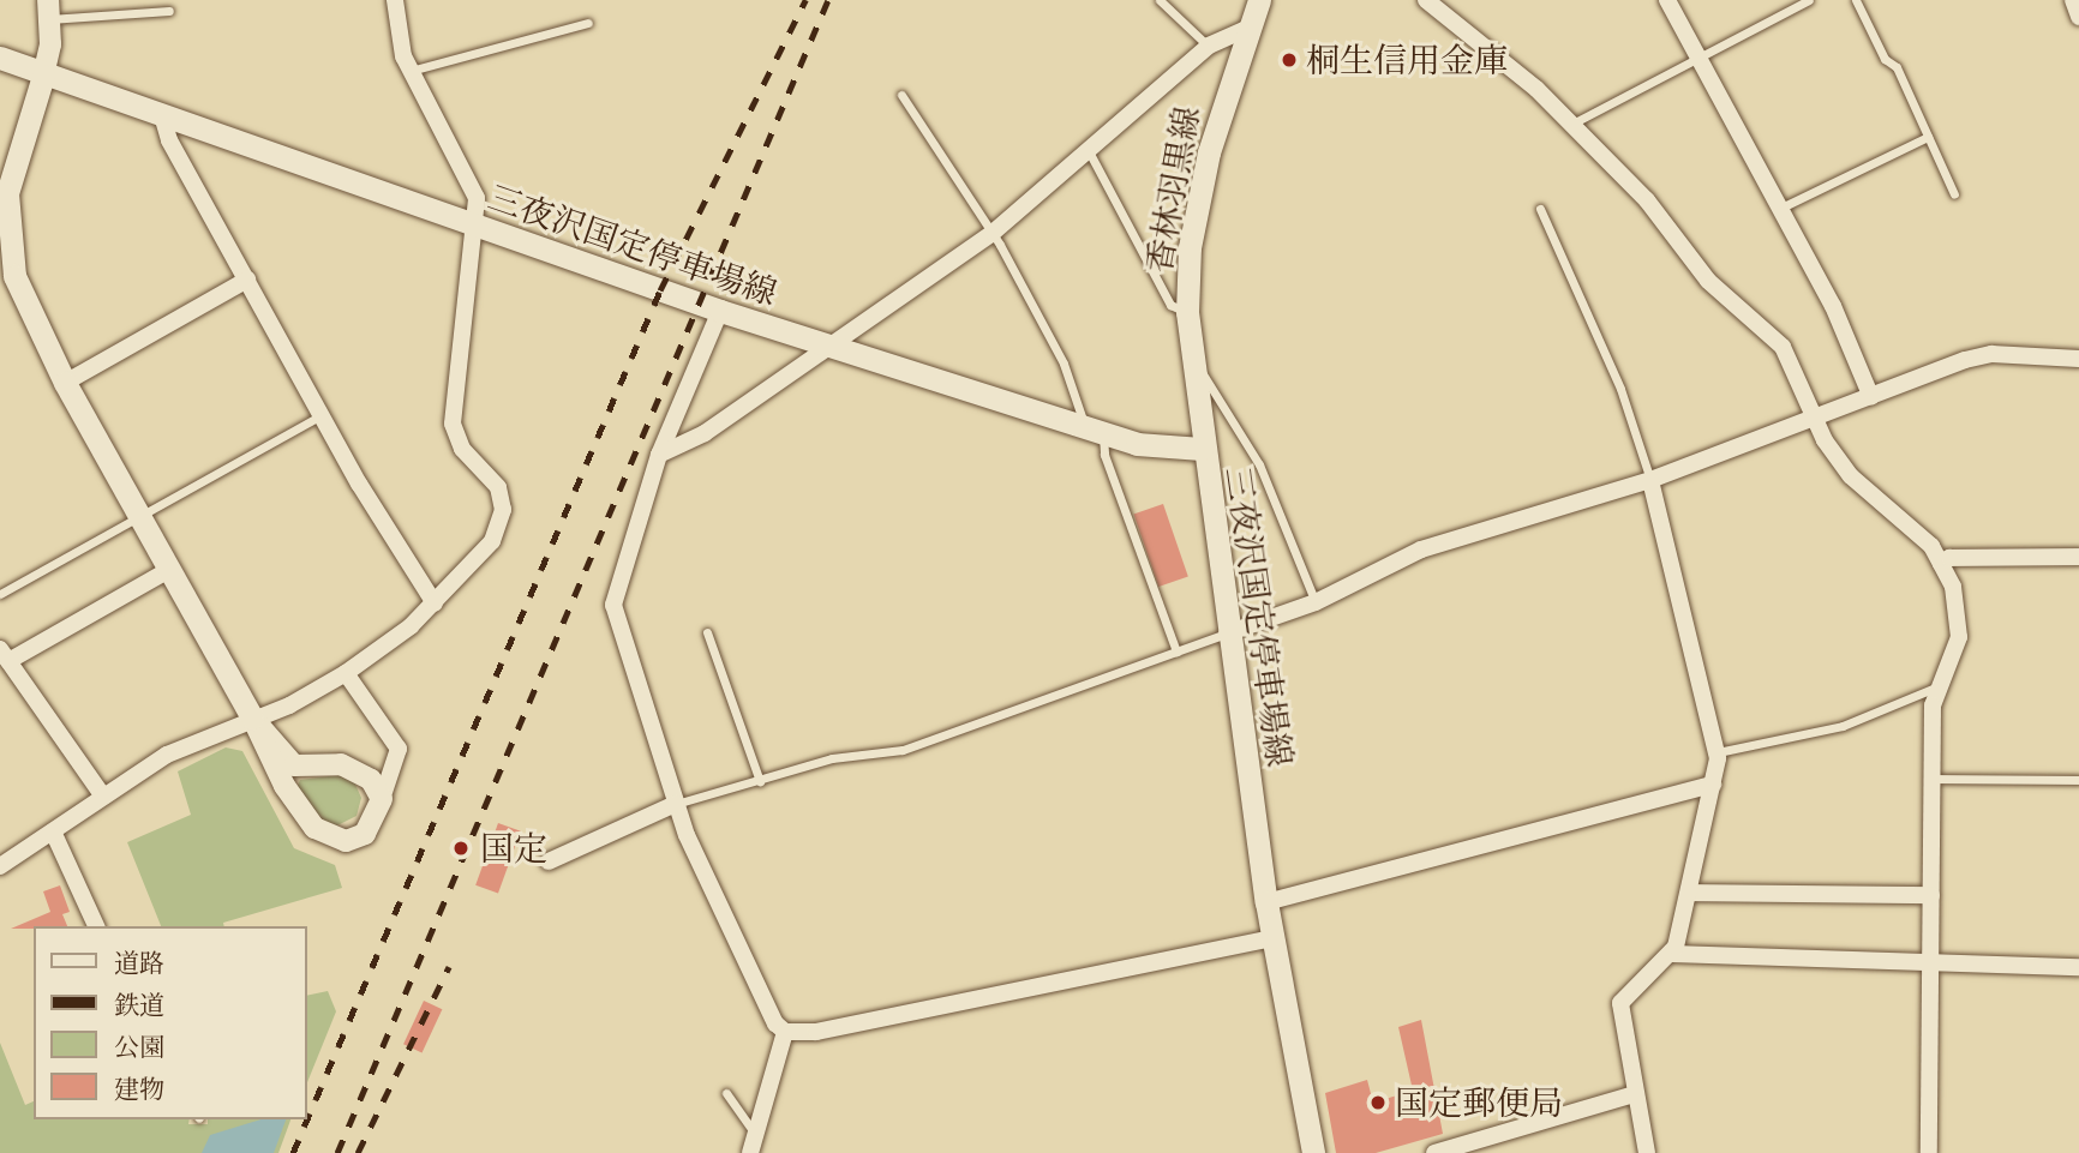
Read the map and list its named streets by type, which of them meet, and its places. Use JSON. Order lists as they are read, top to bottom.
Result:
{
  "streets": {
    "main road": ["香林羽黒線", "三夜沢国定停車場線"]
  },
  "crossings": [
    ["香林羽黒線", "三夜沢国定停車場線"]
  ],
  "places": ["桐生信用金庫", "国定", "国定郵便局"],
  "legend": [
    "道路",
    "鉄道",
    "公園",
    "建物"
  ]
}
